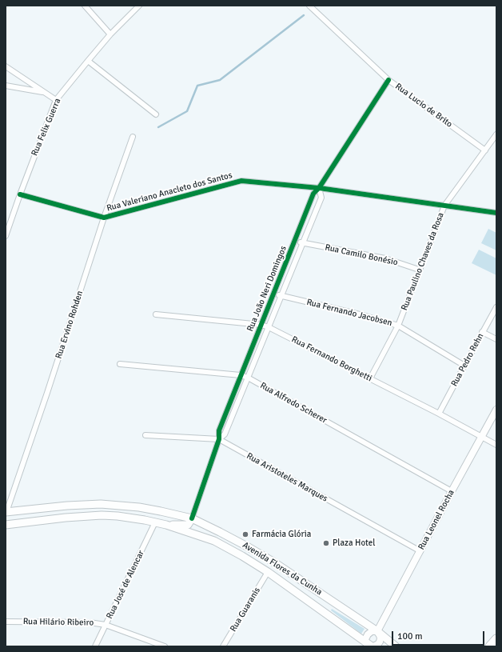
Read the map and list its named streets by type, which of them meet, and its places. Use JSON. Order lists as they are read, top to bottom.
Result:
{
  "streets": {
    "main road": ["Avenida Flores da Cunha"],
    "street": [
      "Rua Lucio de Brito",
      "Rua Felix Guerra",
      "Rua Valeriano Anacleto dos Santos",
      "Rua Camilo Bonésio",
      "Rua Paulino Chaves da Rosa",
      "Rua João Neri Domingos",
      "Rua Fernando Jacobsen",
      "Rua Ervino Rohden",
      "Rua Fernando Borghetti",
      "Rua Pedro Rehn",
      "Rua Alfredo Scherer",
      "Rua Aristoteles Marques",
      "Rua Leonel Rocha",
      "Rua José de Alencar",
      "Rua Guaranis",
      "Rua Hilário Ribeiro"
    ]
  },
  "crossings": [
    ["Rua Lucio de Brito", "Rua Paulino Chaves da Rosa"],
    ["Rua Lucio de Brito", "Rua João Neri Domingos"],
    ["Rua Felix Guerra", "Rua Valeriano Anacleto dos Santos"],
    ["Rua Valeriano Anacleto dos Santos", "Rua Paulino Chaves da Rosa"],
    ["Rua Valeriano Anacleto dos Santos", "Rua João Neri Domingos"],
    ["Rua Valeriano Anacleto dos Santos", "Rua Ervino Rohden"],
    ["Rua Camilo Bonésio", "Rua Paulino Chaves da Rosa"],
    ["Rua Camilo Bonésio", "Rua João Neri Domingos"],
    ["Rua Paulino Chaves da Rosa", "Rua Fernando Jacobsen"],
    ["Rua Paulino Chaves da Rosa", "Rua Fernando Borghetti"],
    ["Rua João Neri Domingos", "Rua Fernando Jacobsen"],
    ["Rua João Neri Domingos", "Rua Fernando Borghetti"],
    ["Rua João Neri Domingos", "Rua Alfredo Scherer"],
    ["Rua João Neri Domingos", "Rua Aristoteles Marques"],
    ["Rua João Neri Domingos", "Avenida Flores da Cunha"],
    ["Rua Fernando Jacobsen", "Rua Pedro Rehn"],
    ["Rua Ervino Rohden", "Avenida Flores da Cunha"],
    ["Rua Fernando Borghetti", "Rua Pedro Rehn"],
    ["Rua Fernando Borghetti", "Rua Leonel Rocha"],
    ["Rua Alfredo Scherer", "Rua Leonel Rocha"],
    ["Rua Aristoteles Marques", "Rua Leonel Rocha"],
    ["Rua Leonel Rocha", "Avenida Flores da Cunha"],
    ["Avenida Flores da Cunha", "Rua José de Alencar"],
    ["Avenida Flores da Cunha", "Rua Guaranis"],
    ["Rua José de Alencar", "Rua Hilário Ribeiro"]
  ],
  "places": ["Farmácia Glória", "Plaza Hotel"],
  "scale_bar": "100 m"
}
